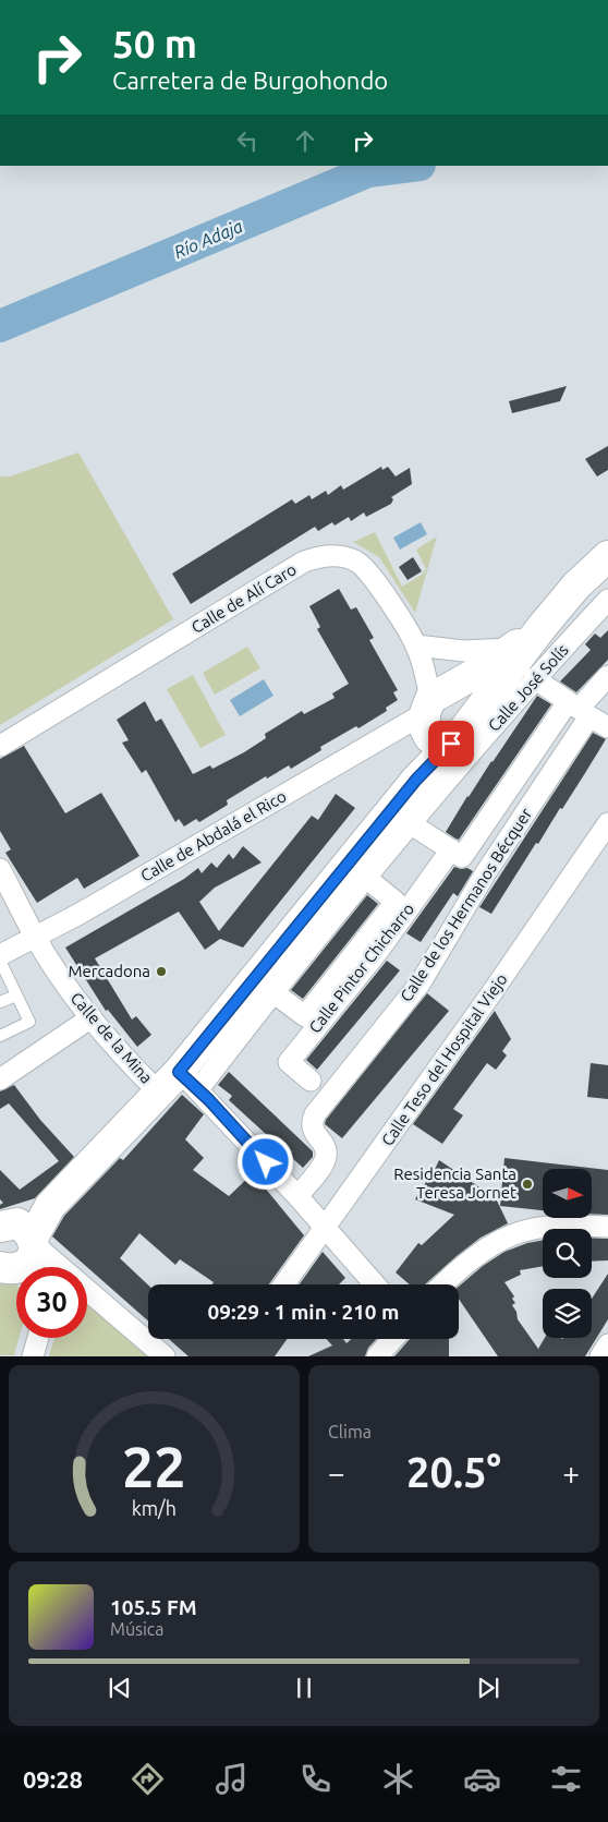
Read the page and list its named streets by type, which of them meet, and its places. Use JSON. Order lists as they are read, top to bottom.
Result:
{
  "streets": {
    "street": [
      "Calle de Alí Caro",
      "Calle José Solís",
      "Calle de Abdalá el Rico",
      "Calle de los Hermanos Bécquer",
      "Calle Pintor Chicharro",
      "Calle de la Mina",
      "Calle Teso del Hospital Viejo"
    ]
  },
  "crossings": [
    ["Calle de Alí Caro", "Calle de Abdalá el Rico"],
    ["Calle José Solís", "Calle de la Mina"],
    ["Calle de Abdalá el Rico", "Calle de la Mina"],
    ["Calle de los Hermanos Bécquer", "Calle Pintor Chicharro"],
    ["Calle de los Hermanos Bécquer", "Calle de la Mina"],
    ["Calle de la Mina", "Calle Teso del Hospital Viejo"]
  ],
  "water": ["Río Adaja"],
  "places": ["Mercadona", "Residencia Santa Teresa Jornet"],
  "north": "right",
  "page": {
    "turn": ["50 m", "Carretera de Burgohondo"],
    "limit": "30",
    "trip": "09:29 · 1 min · 210 m",
    "tile": "Clima",
    "heat": ["−", "20.5°", "+"],
    "song": ["105.5 FM", "Música"],
    "tabs": "09:28",
    "gauge": ["22", "km/h"]
  }
}
